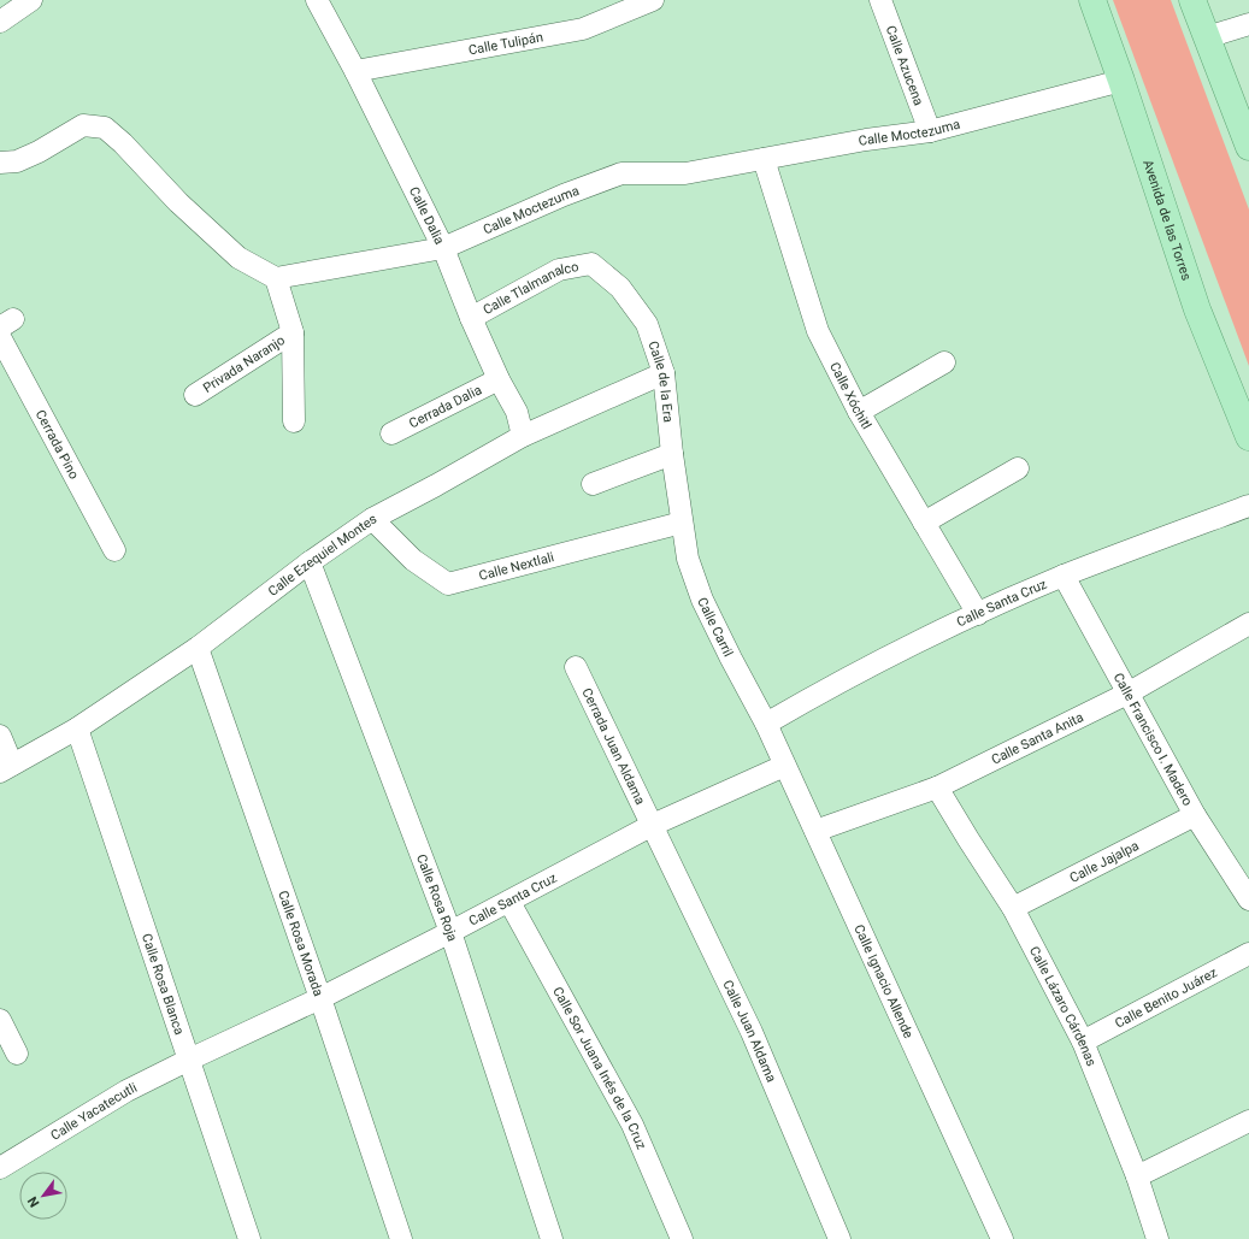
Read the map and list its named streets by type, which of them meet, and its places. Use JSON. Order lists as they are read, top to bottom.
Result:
{
  "streets": {
    "main road": ["Avenida de las Torres"],
    "street": [
      "Calle Tulipán",
      "Calle Azucena",
      "Calle Moctezuma",
      "Calle Dalia",
      "Calle Tlalmanalco",
      "Privada Naranjo",
      "Calle de la Era",
      "Calle Xóchitl",
      "Cerrada Dalia",
      "Cerrada Pino",
      "Calle Ezequiel Montes",
      "Calle Nextlali",
      "Calle Santa Cruz",
      "Calle Carril",
      "Calle Santa Anita",
      "Calle Francisco I. Madero",
      "Cerrada Juan Aldama",
      "Calle Jajalpa",
      "Calle Rosa Roja",
      "Calle Rosa Morada",
      "Calle Ignacio Allende",
      "Calle Rosa Blanca",
      "Calle Benito Juárez",
      "Calle Lázaro Cárdenas",
      "Calle Juan Aldama",
      "Calle Sor Juana Inés de la Cruz",
      "Calle Yacatecutli"
    ]
  },
  "crossings": [
    ["Calle Tulipán", "Calle Dalia"],
    ["Calle Azucena", "Calle Moctezuma"],
    ["Calle Moctezuma", "Calle Dalia"],
    ["Calle Moctezuma", "Avenida de las Torres"],
    ["Calle Moctezuma", "Privada Naranjo"],
    ["Calle Moctezuma", "Calle Xóchitl"],
    ["Calle Dalia", "Calle Tlalmanalco"],
    ["Calle Dalia", "Cerrada Dalia"],
    ["Calle Dalia", "Calle Ezequiel Montes"],
    ["Calle Tlalmanalco", "Calle de la Era"],
    ["Calle de la Era", "Calle Ezequiel Montes"],
    ["Calle de la Era", "Calle Nextlali"],
    ["Calle de la Era", "Calle Carril"],
    ["Calle Xóchitl", "Calle Santa Cruz"],
    ["Calle Ezequiel Montes", "Calle Nextlali"],
    ["Calle Ezequiel Montes", "Calle Rosa Roja"],
    ["Calle Ezequiel Montes", "Calle Rosa Morada"],
    ["Calle Ezequiel Montes", "Calle Rosa Blanca"],
    ["Calle Nextlali", "Calle Carril"],
    ["Calle Santa Cruz", "Calle Carril"],
    ["Calle Santa Cruz", "Calle Francisco I. Madero"],
    ["Calle Santa Cruz", "Cerrada Juan Aldama"],
    ["Calle Santa Cruz", "Calle Rosa Roja"],
    ["Calle Santa Cruz", "Calle Rosa Morada"],
    ["Calle Santa Cruz", "Calle Ignacio Allende"],
    ["Calle Santa Cruz", "Calle Rosa Blanca"],
    ["Calle Santa Cruz", "Calle Juan Aldama"],
    ["Calle Santa Cruz", "Calle Sor Juana Inés de la Cruz"],
    ["Calle Santa Cruz", "Calle Yacatecutli"],
    ["Calle Carril", "Calle Ignacio Allende"],
    ["Calle Santa Anita", "Calle Francisco I. Madero"],
    ["Calle Santa Anita", "Calle Ignacio Allende"],
    ["Calle Santa Anita", "Calle Lázaro Cárdenas"],
    ["Calle Francisco I. Madero", "Calle Jajalpa"],
    ["Cerrada Juan Aldama", "Calle Juan Aldama"],
    ["Calle Jajalpa", "Calle Lázaro Cárdenas"],
    ["Calle Rosa Blanca", "Calle Yacatecutli"],
    ["Calle Benito Juárez", "Calle Lázaro Cárdenas"]
  ],
  "north": "bottom left"
}
